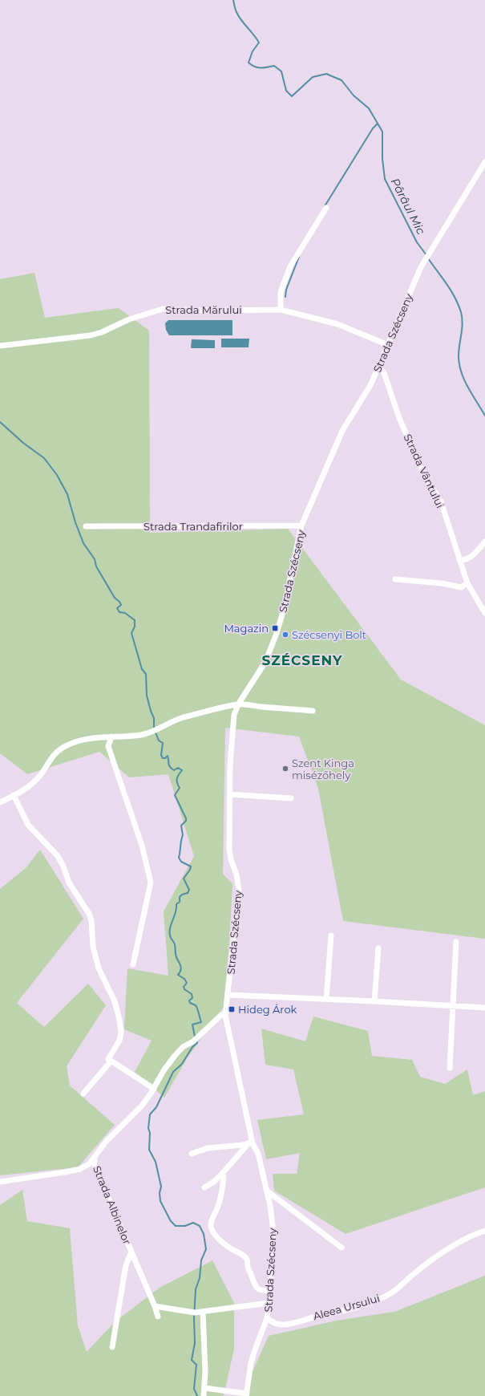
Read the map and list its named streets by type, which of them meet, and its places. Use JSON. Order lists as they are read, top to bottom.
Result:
{
  "streets": {
    "street": [
      "Strada Mărului",
      "Strada Szécseny",
      "Strada Vântului",
      "Strada Trandafirilor",
      "Strada Albinelor",
      "Aleea Ursului"
    ]
  },
  "crossings": [
    ["Strada Mărului", "Strada Szécseny"],
    ["Strada Szécseny", "Strada Vântului"],
    ["Strada Szécseny", "Strada Trandafirilor"],
    ["Strada Szécseny", "Aleea Ursului"]
  ],
  "districts": ["SZÉCSENY"],
  "water": ["Pârâul Mic"],
  "places": {
    "transit": ["Magazin", "Hideg Árok"],
    "other": ["Szécsenyi Bolt", "Szent Kinga misézőhely"]
  }
}
